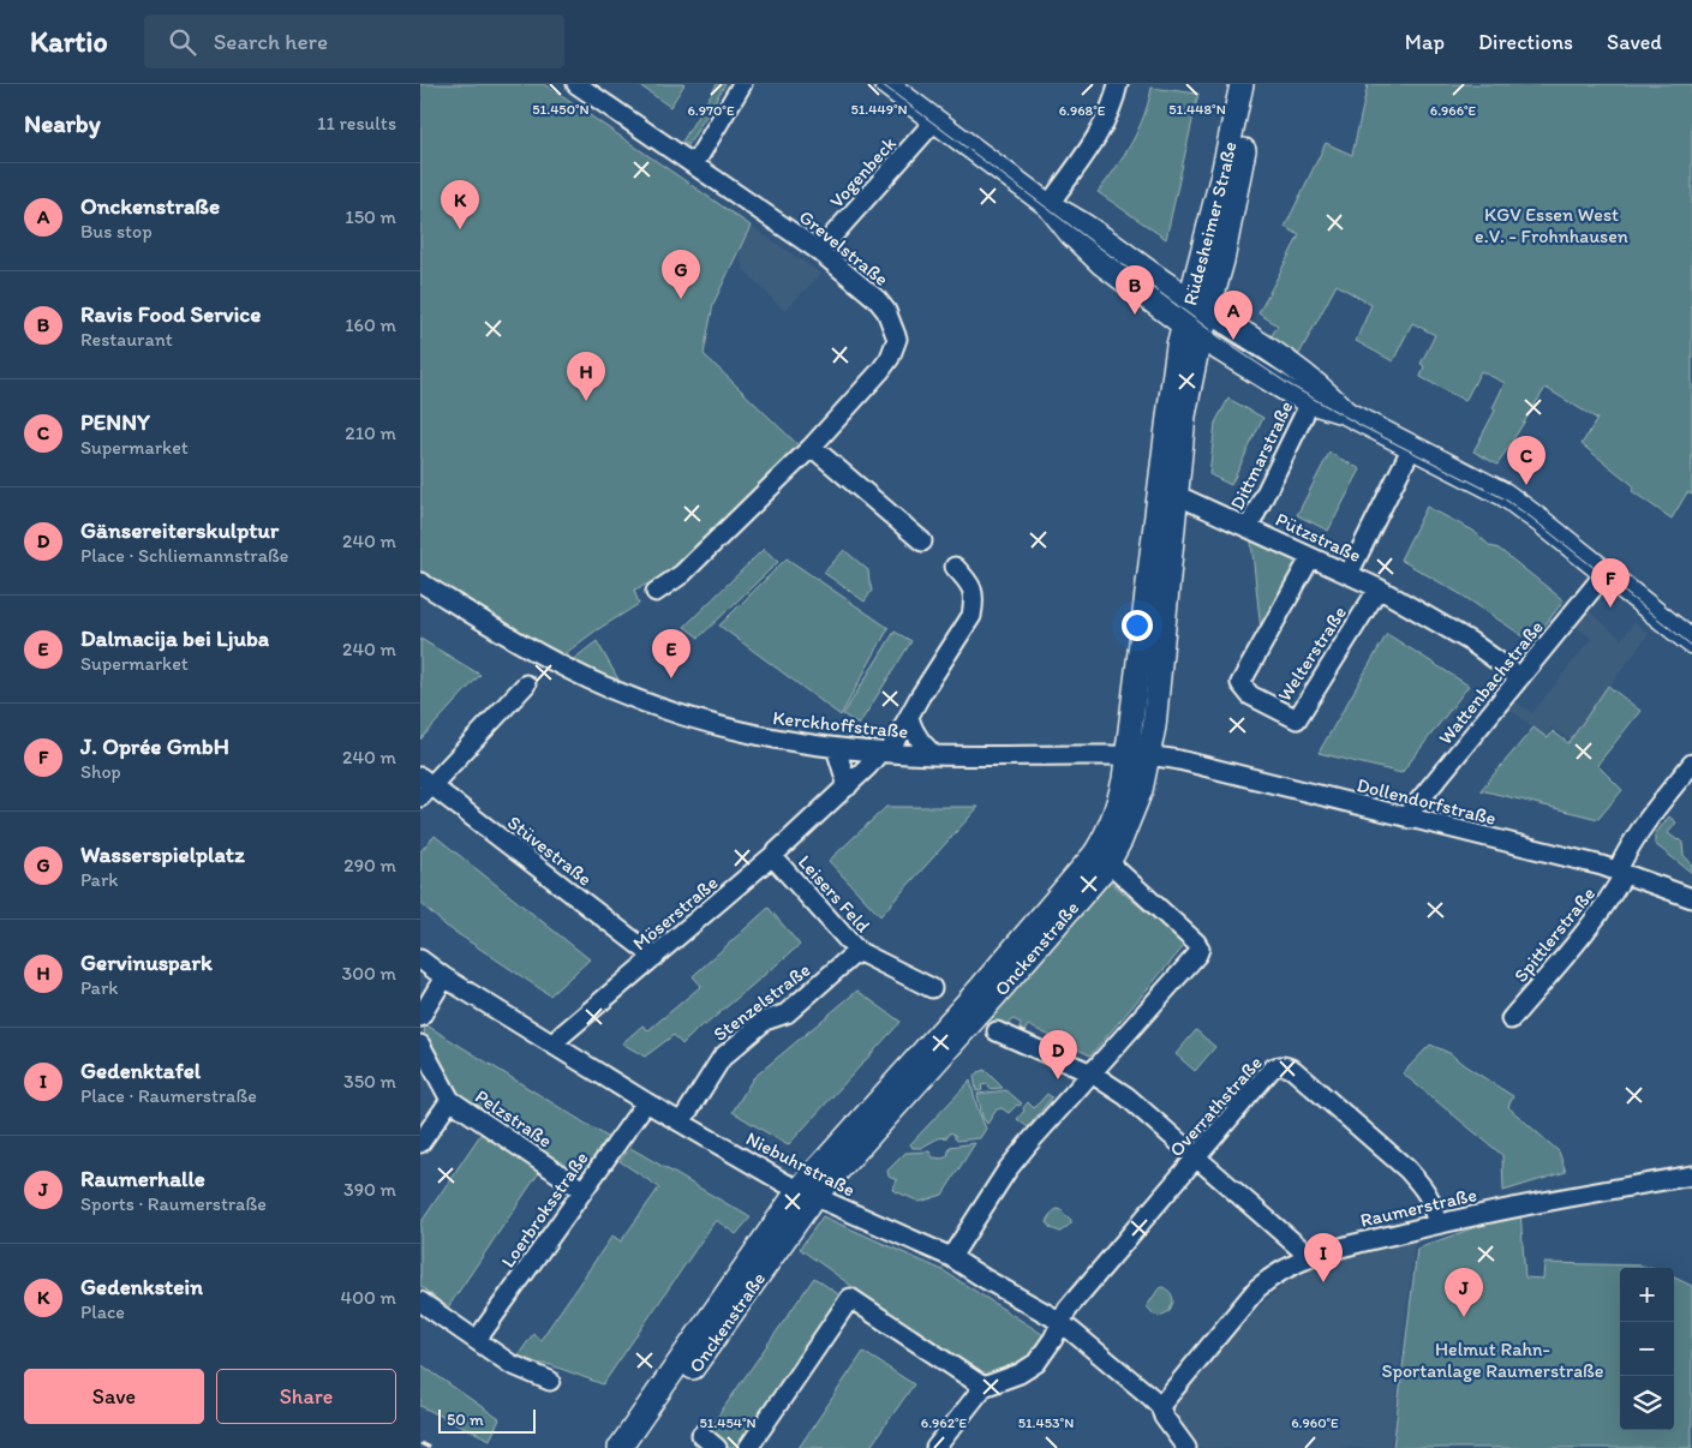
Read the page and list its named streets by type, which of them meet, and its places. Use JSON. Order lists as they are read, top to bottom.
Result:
{
  "streets": {
    "main road": ["Rüdesheimer Straße", "Onckenstraße"],
    "street": [
      "Vogenbeck",
      "Grevelstraße",
      "Dittmarstraße",
      "Pützstraße",
      "Welterstraße",
      "Wattenbachstraße",
      "Kerckhoffstraße",
      "Dollendorfstraße",
      "Stüvestraße",
      "Leisers Feld",
      "Möserstraße",
      "Spittlerstraße",
      "Stenzelstraße",
      "Overrathstraße",
      "Pelzstraße",
      "Niebuhrstraße",
      "Raumerstraße",
      "Loerbroksstraße"
    ]
  },
  "crossings": [
    ["Vogenbeck", "Grevelstraße"],
    ["Rüdesheimer Straße", "Onckenstraße"],
    ["Dittmarstraße", "Pützstraße"],
    ["Pützstraße", "Welterstraße"],
    ["Pützstraße", "Wattenbachstraße"],
    ["Wattenbachstraße", "Dollendorfstraße"],
    ["Kerckhoffstraße", "Dollendorfstraße"],
    ["Kerckhoffstraße", "Möserstraße"],
    ["Kerckhoffstraße", "Onckenstraße"],
    ["Dollendorfstraße", "Spittlerstraße"],
    ["Dollendorfstraße", "Onckenstraße"],
    ["Stüvestraße", "Möserstraße"],
    ["Leisers Feld", "Möserstraße"],
    ["Leisers Feld", "Stenzelstraße"],
    ["Möserstraße", "Niebuhrstraße"],
    ["Onckenstraße", "Niebuhrstraße"],
    ["Stenzelstraße", "Niebuhrstraße"],
    ["Overrathstraße", "Niebuhrstraße"],
    ["Overrathstraße", "Raumerstraße"],
    ["Pelzstraße", "Loerbroksstraße"],
    ["Niebuhrstraße", "Raumerstraße"],
    ["Niebuhrstraße", "Loerbroksstraße"]
  ],
  "parks": ["KGV Essen West e.V. - Frohnhausen", "Helmut Rahn- Sportanlage Raumerstraße"],
  "scale_bar": "50 m",
  "page": {
    "header": "Kartio",
    "search": "Search here",
    "nav": ["Map", "Directions", "Saved"],
    "heading": ["Nearby", "11 results"],
    "list": [
      {
        "mark": "A",
        "name": "Onckenstraße",
        "note": "Bus stop",
        "value": "150 m"
      },
      {
        "mark": "B",
        "name": "Ravis Food Service",
        "note": "Restaurant",
        "value": "160 m"
      },
      {
        "mark": "C",
        "name": "PENNY",
        "note": "Supermarket",
        "value": "210 m"
      },
      {
        "mark": "D",
        "name": "Gänsereiterskulptur",
        "note": "Place · Schliemannstraße",
        "value": "240 m"
      },
      {
        "mark": "E",
        "name": "Dalmacija bei Ljuba",
        "note": "Supermarket",
        "value": "240 m"
      },
      {
        "mark": "F",
        "name": "J. Oprée GmbH",
        "note": "Shop",
        "value": "240 m"
      },
      {
        "mark": "G",
        "name": "Wasserspielplatz",
        "note": "Park",
        "value": "290 m"
      },
      {
        "mark": "H",
        "name": "Gervinuspark",
        "note": "Park",
        "value": "300 m"
      },
      {
        "mark": "I",
        "name": "Gedenktafel",
        "note": "Place · Raumerstraße",
        "value": "350 m"
      },
      {
        "mark": "J",
        "name": "Raumerhalle",
        "note": "Sports · Raumerstraße",
        "value": "390 m"
      },
      {
        "mark": "K",
        "name": "Gedenkstein",
        "note": "Place",
        "value": "400 m"
      }
    ],
    "pins": [
      "K",
      "G",
      "B",
      "A",
      "H",
      "C",
      "F",
      "E",
      "D",
      "I",
      "J"
    ],
    "map_buttons": ["+", "−"],
    "buttons": ["Save", "Share"],
    "scale": "50 m"
  },
  "coordinates": [
    "51.450°N",
    "51.449°N",
    "51.448°N",
    "6.970°E",
    "6.968°E",
    "6.966°E",
    "6.962°E",
    "6.960°E",
    "51.454°N",
    "51.453°N"
  ]
}
